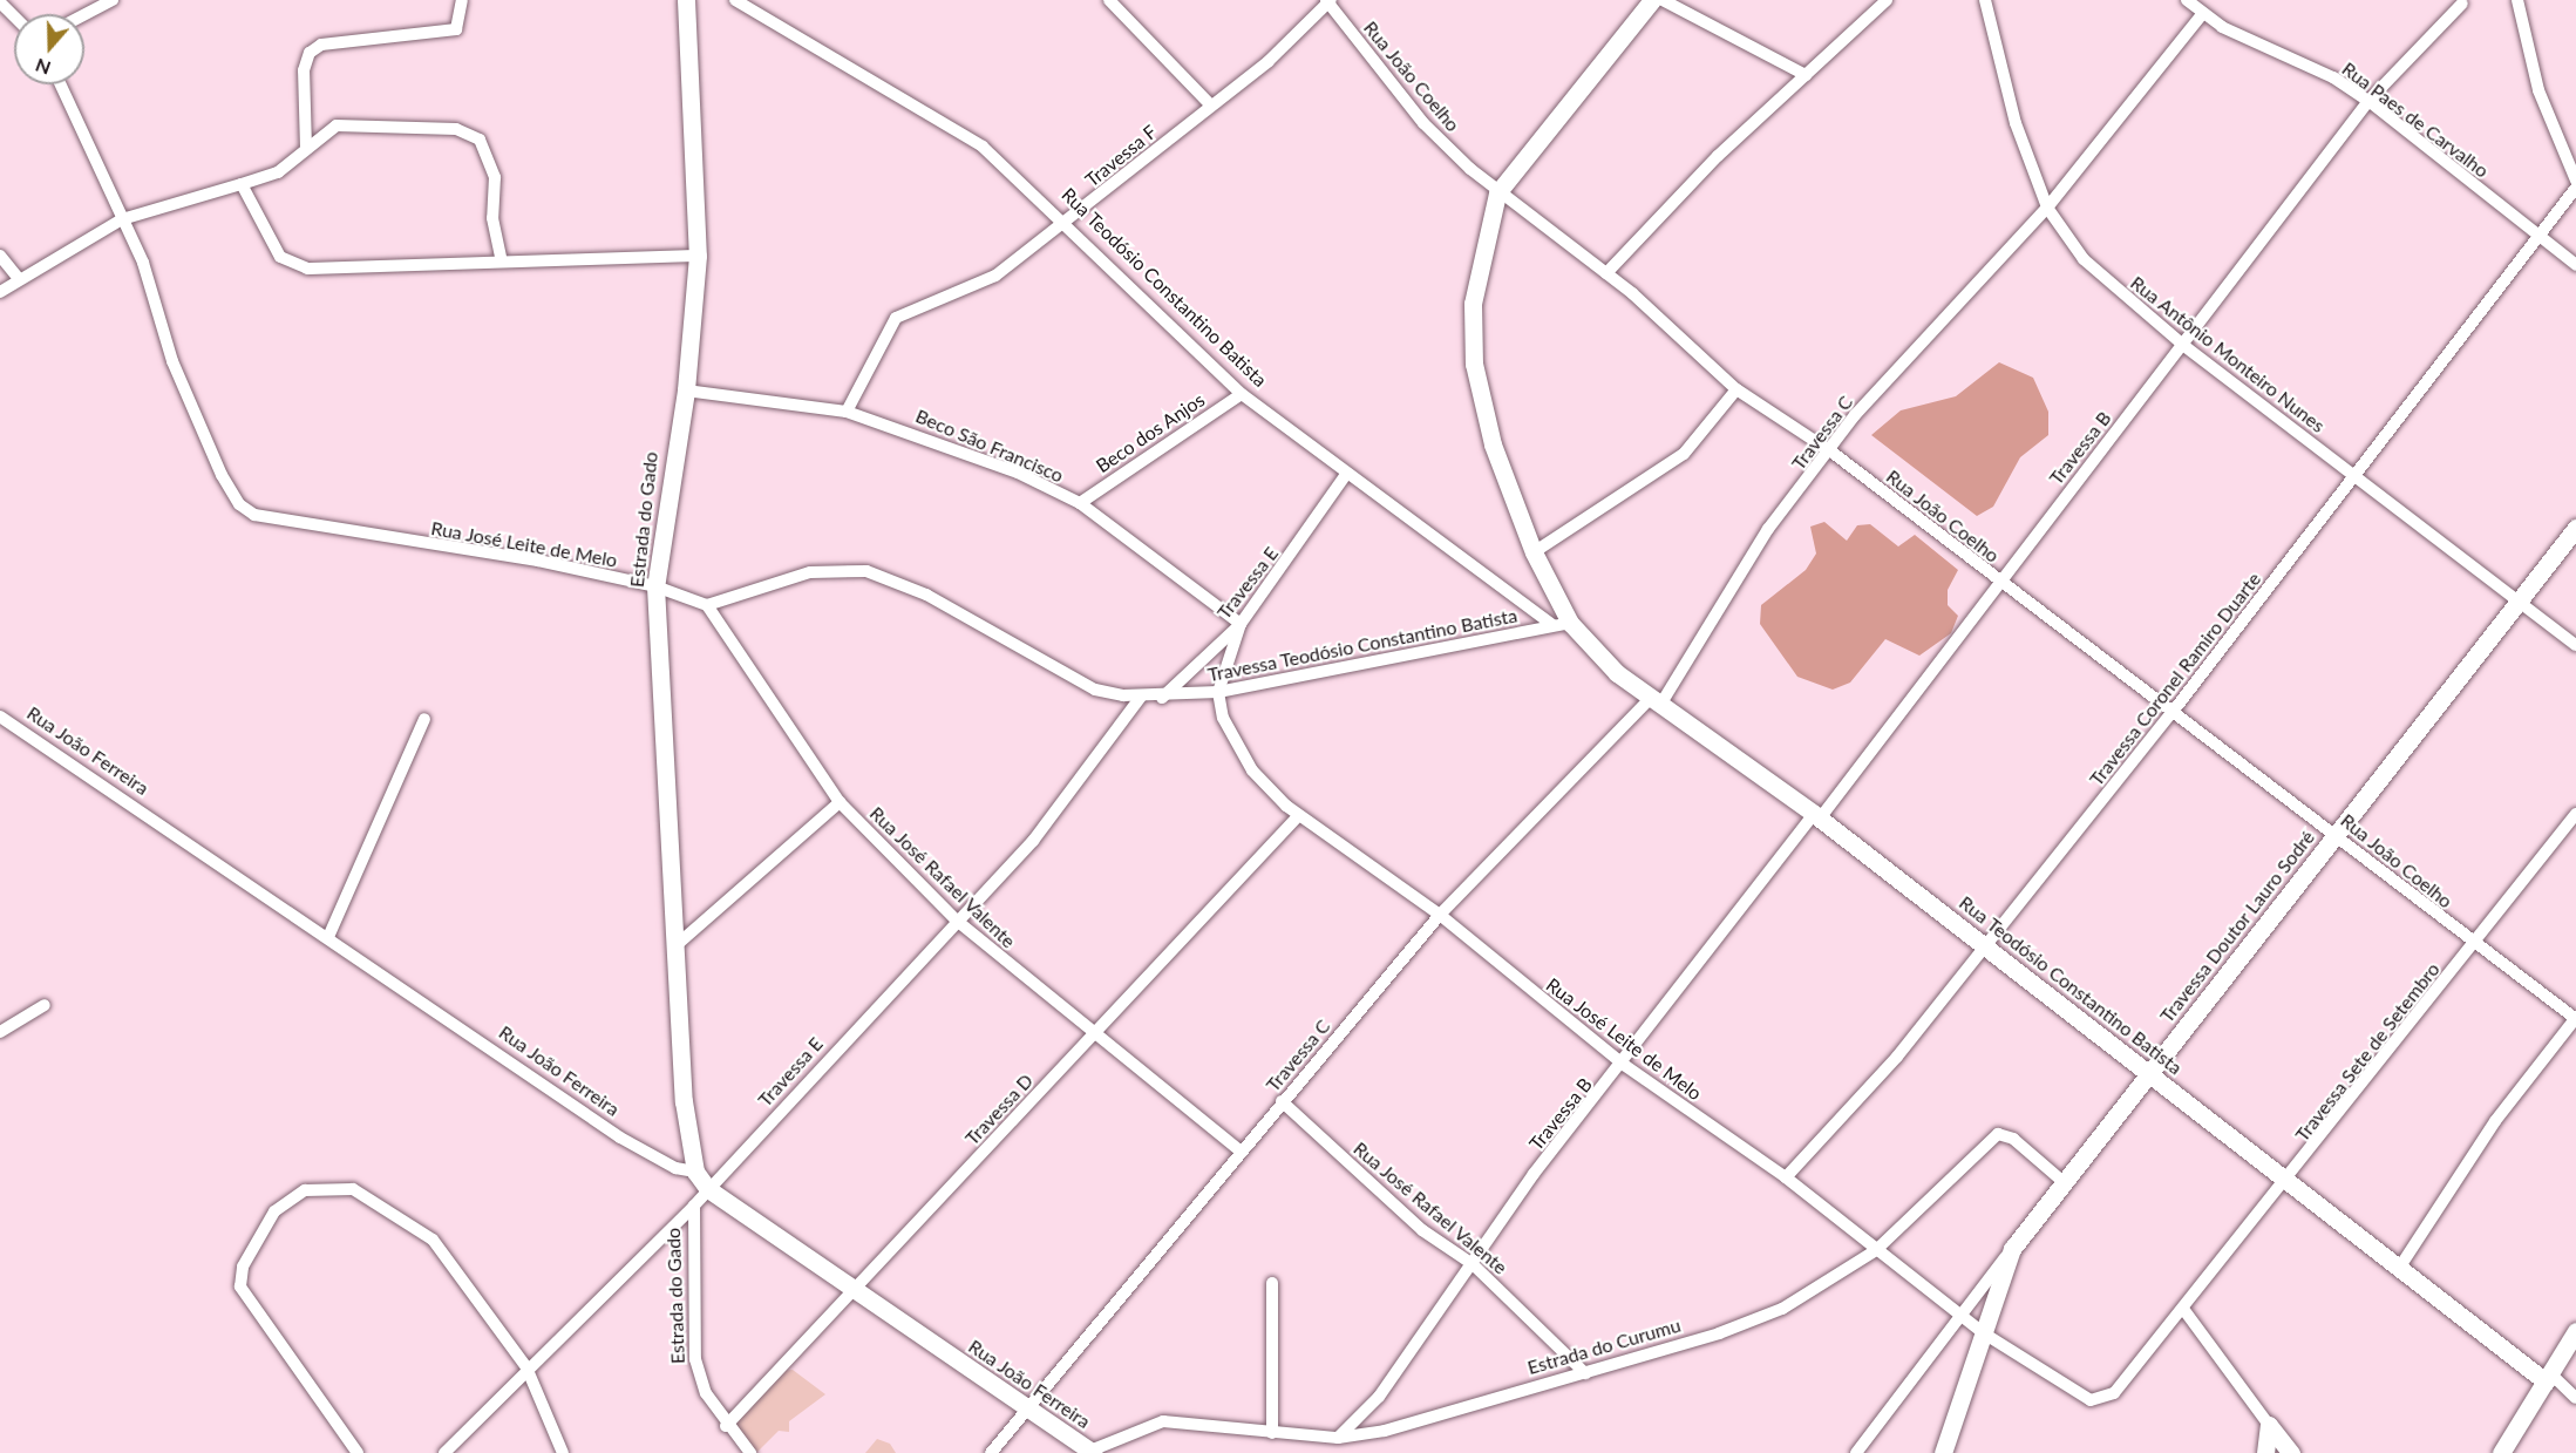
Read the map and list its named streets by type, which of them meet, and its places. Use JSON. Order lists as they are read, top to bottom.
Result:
{
  "streets": {
    "street": [
      "Rua João Coelho",
      "Rua Paes de Carvalho",
      "Travessa F",
      "Rua Teodósio Constantino Batista",
      "Rua Antônio Monteiro Nunes",
      "Beco dos Anjos",
      "Travessa C",
      "Beco São Francisco",
      "Travessa B",
      "Estrada do Gado",
      "Rua José Leite de Melo",
      "Travessa E",
      "Travessa Teodósio Constantino Batista",
      "Travessa Coronel Ramiro Duarte",
      "Rua João Ferreira",
      "Rua José Rafael Valente",
      "Travessa Doutor Lauro Sodré",
      "Travessa Sete de Setembro",
      "Travessa D",
      "Estrada do Curumu"
    ]
  },
  "crossings": [
    ["Rua João Coelho", "Travessa F"],
    ["Rua João Coelho", "Travessa C"],
    ["Rua João Coelho", "Travessa B"],
    ["Rua João Coelho", "Travessa Coronel Ramiro Duarte"],
    ["Rua João Coelho", "Travessa Doutor Lauro Sodré"],
    ["Rua João Coelho", "Travessa Sete de Setembro"],
    ["Rua Paes de Carvalho", "Travessa C"],
    ["Rua Paes de Carvalho", "Travessa B"],
    ["Rua Paes de Carvalho", "Travessa Coronel Ramiro Duarte"],
    ["Travessa F", "Rua Teodósio Constantino Batista"],
    ["Travessa F", "Beco São Francisco"],
    ["Rua Teodósio Constantino Batista", "Beco dos Anjos"],
    ["Rua Teodósio Constantino Batista", "Travessa C"],
    ["Rua Teodósio Constantino Batista", "Travessa B"],
    ["Rua Teodósio Constantino Batista", "Travessa E"],
    ["Rua Teodósio Constantino Batista", "Travessa Teodósio Constantino Batista"],
    ["Rua Teodósio Constantino Batista", "Travessa Coronel Ramiro Duarte"],
    ["Rua Teodósio Constantino Batista", "Travessa Doutor Lauro Sodré"],
    ["Rua Teodósio Constantino Batista", "Travessa Sete de Setembro"],
    ["Rua Antônio Monteiro Nunes", "Travessa C"],
    ["Rua Antônio Monteiro Nunes", "Travessa B"],
    ["Rua Antônio Monteiro Nunes", "Travessa Coronel Ramiro Duarte"],
    ["Rua Antônio Monteiro Nunes", "Travessa Doutor Lauro Sodré"],
    ["Beco dos Anjos", "Beco São Francisco"],
    ["Travessa C", "Rua José Leite de Melo"],
    ["Travessa C", "Rua João Ferreira"],
    ["Travessa C", "Rua José Rafael Valente"],
    ["Beco São Francisco", "Estrada do Gado"],
    ["Beco São Francisco", "Travessa E"],
    ["Travessa B", "Rua José Leite de Melo"],
    ["Travessa B", "Rua José Rafael Valente"],
    ["Travessa B", "Estrada do Curumu"],
    ["Estrada do Gado", "Rua José Leite de Melo"],
    ["Estrada do Gado", "Travessa E"],
    ["Estrada do Gado", "Rua João Ferreira"],
    ["Estrada do Gado", "Travessa D"],
    ["Rua José Leite de Melo", "Travessa Teodósio Constantino Batista"],
    ["Rua José Leite de Melo", "Travessa Coronel Ramiro Duarte"],
    ["Rua José Leite de Melo", "Rua José Rafael Valente"],
    ["Rua José Leite de Melo", "Travessa Doutor Lauro Sodré"],
    ["Rua José Leite de Melo", "Travessa Sete de Setembro"],
    ["Rua José Leite de Melo", "Travessa D"],
    ["Rua José Leite de Melo", "Estrada do Curumu"],
    ["Travessa E", "Travessa Teodósio Constantino Batista"],
    ["Travessa E", "Rua João Ferreira"],
    ["Travessa E", "Rua José Rafael Valente"],
    ["Rua João Ferreira", "Travessa D"],
    ["Rua João Ferreira", "Estrada do Curumu"],
    ["Rua José Rafael Valente", "Travessa D"],
    ["Rua José Rafael Valente", "Estrada do Curumu"],
    ["Travessa Doutor Lauro Sodré", "Estrada do Curumu"]
  ],
  "north": "bottom"
}
